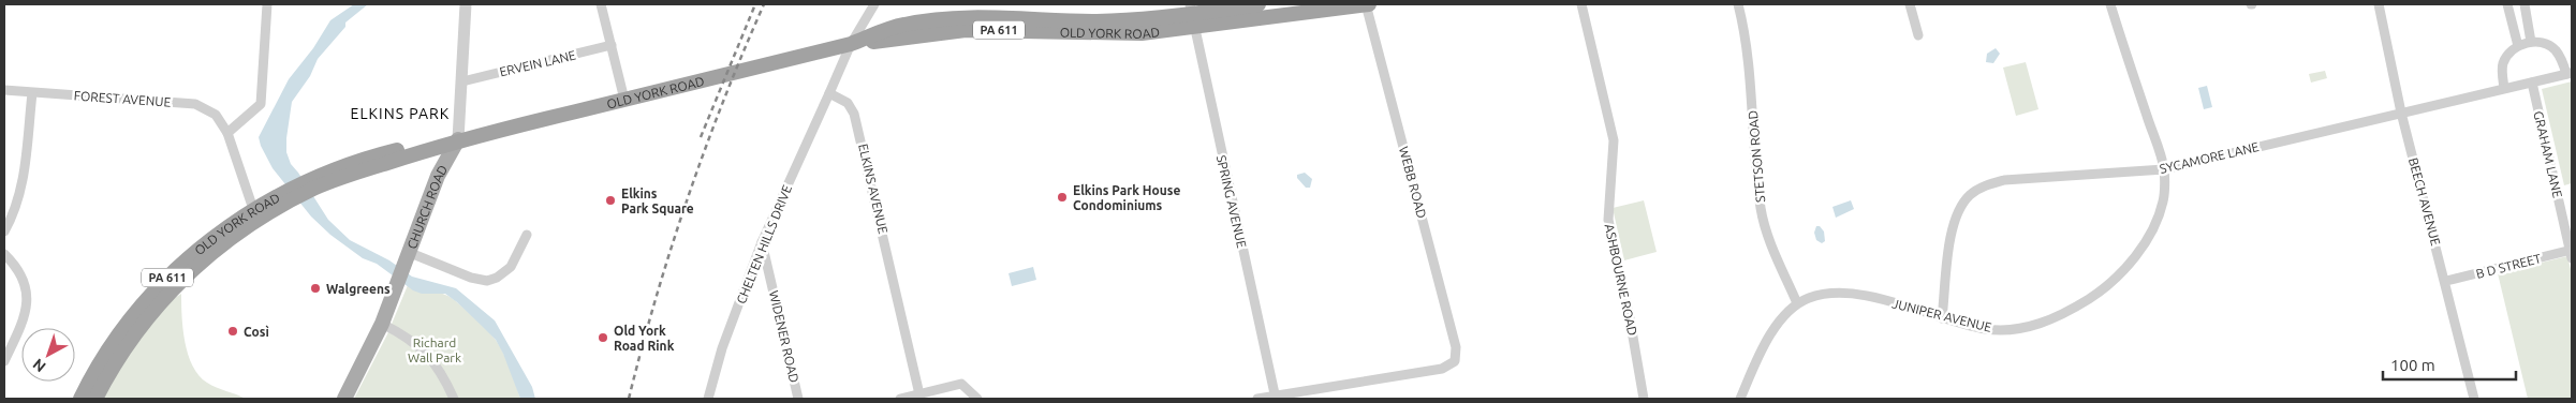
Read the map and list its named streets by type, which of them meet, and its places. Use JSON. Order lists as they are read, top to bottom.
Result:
{
  "streets": {
    "highway": ["PA 611", "OLD YORK ROAD"],
    "main road": ["CHURCH ROAD"],
    "street": [
      "ERVEIN LANE",
      "FOREST AVENUE",
      "GRAHAM LANE",
      "STETSON ROAD",
      "SYCAMORE LANE",
      "WEBB ROAD",
      "ELKINS AVENUE",
      "SPRING AVENUE",
      "BEECH AVENUE",
      "CHELTEN HILLS DRIVE",
      "B D STREET",
      "ASHBOURNE ROAD",
      "JUNIPER AVENUE",
      "WIDENER ROAD"
    ]
  },
  "crossings": [
    ["OLD YORK ROAD", "FOREST AVENUE"],
    ["OLD YORK ROAD", "WEBB ROAD"],
    ["OLD YORK ROAD", "SPRING AVENUE"],
    ["OLD YORK ROAD", "CHURCH ROAD"],
    ["ERVEIN LANE", "CHURCH ROAD"],
    ["GRAHAM LANE", "SYCAMORE LANE"],
    ["GRAHAM LANE", "B D STREET"],
    ["STETSON ROAD", "JUNIPER AVENUE"],
    ["SYCAMORE LANE", "BEECH AVENUE"],
    ["SYCAMORE LANE", "JUNIPER AVENUE"],
    ["WEBB ROAD", "SPRING AVENUE"],
    ["ELKINS AVENUE", "CHELTEN HILLS DRIVE"],
    ["BEECH AVENUE", "B D STREET"],
    ["CHELTEN HILLS DRIVE", "WIDENER ROAD"]
  ],
  "districts": ["ELKINS PARK"],
  "parks": ["Richard Wall Park"],
  "places": [
    "Elkins Park House Condominiums",
    "Elkins Park Square",
    "Walgreens",
    "Così",
    "Old York Road Rink"
  ],
  "scale_bar": "100 m",
  "north": "bottom left"
}
